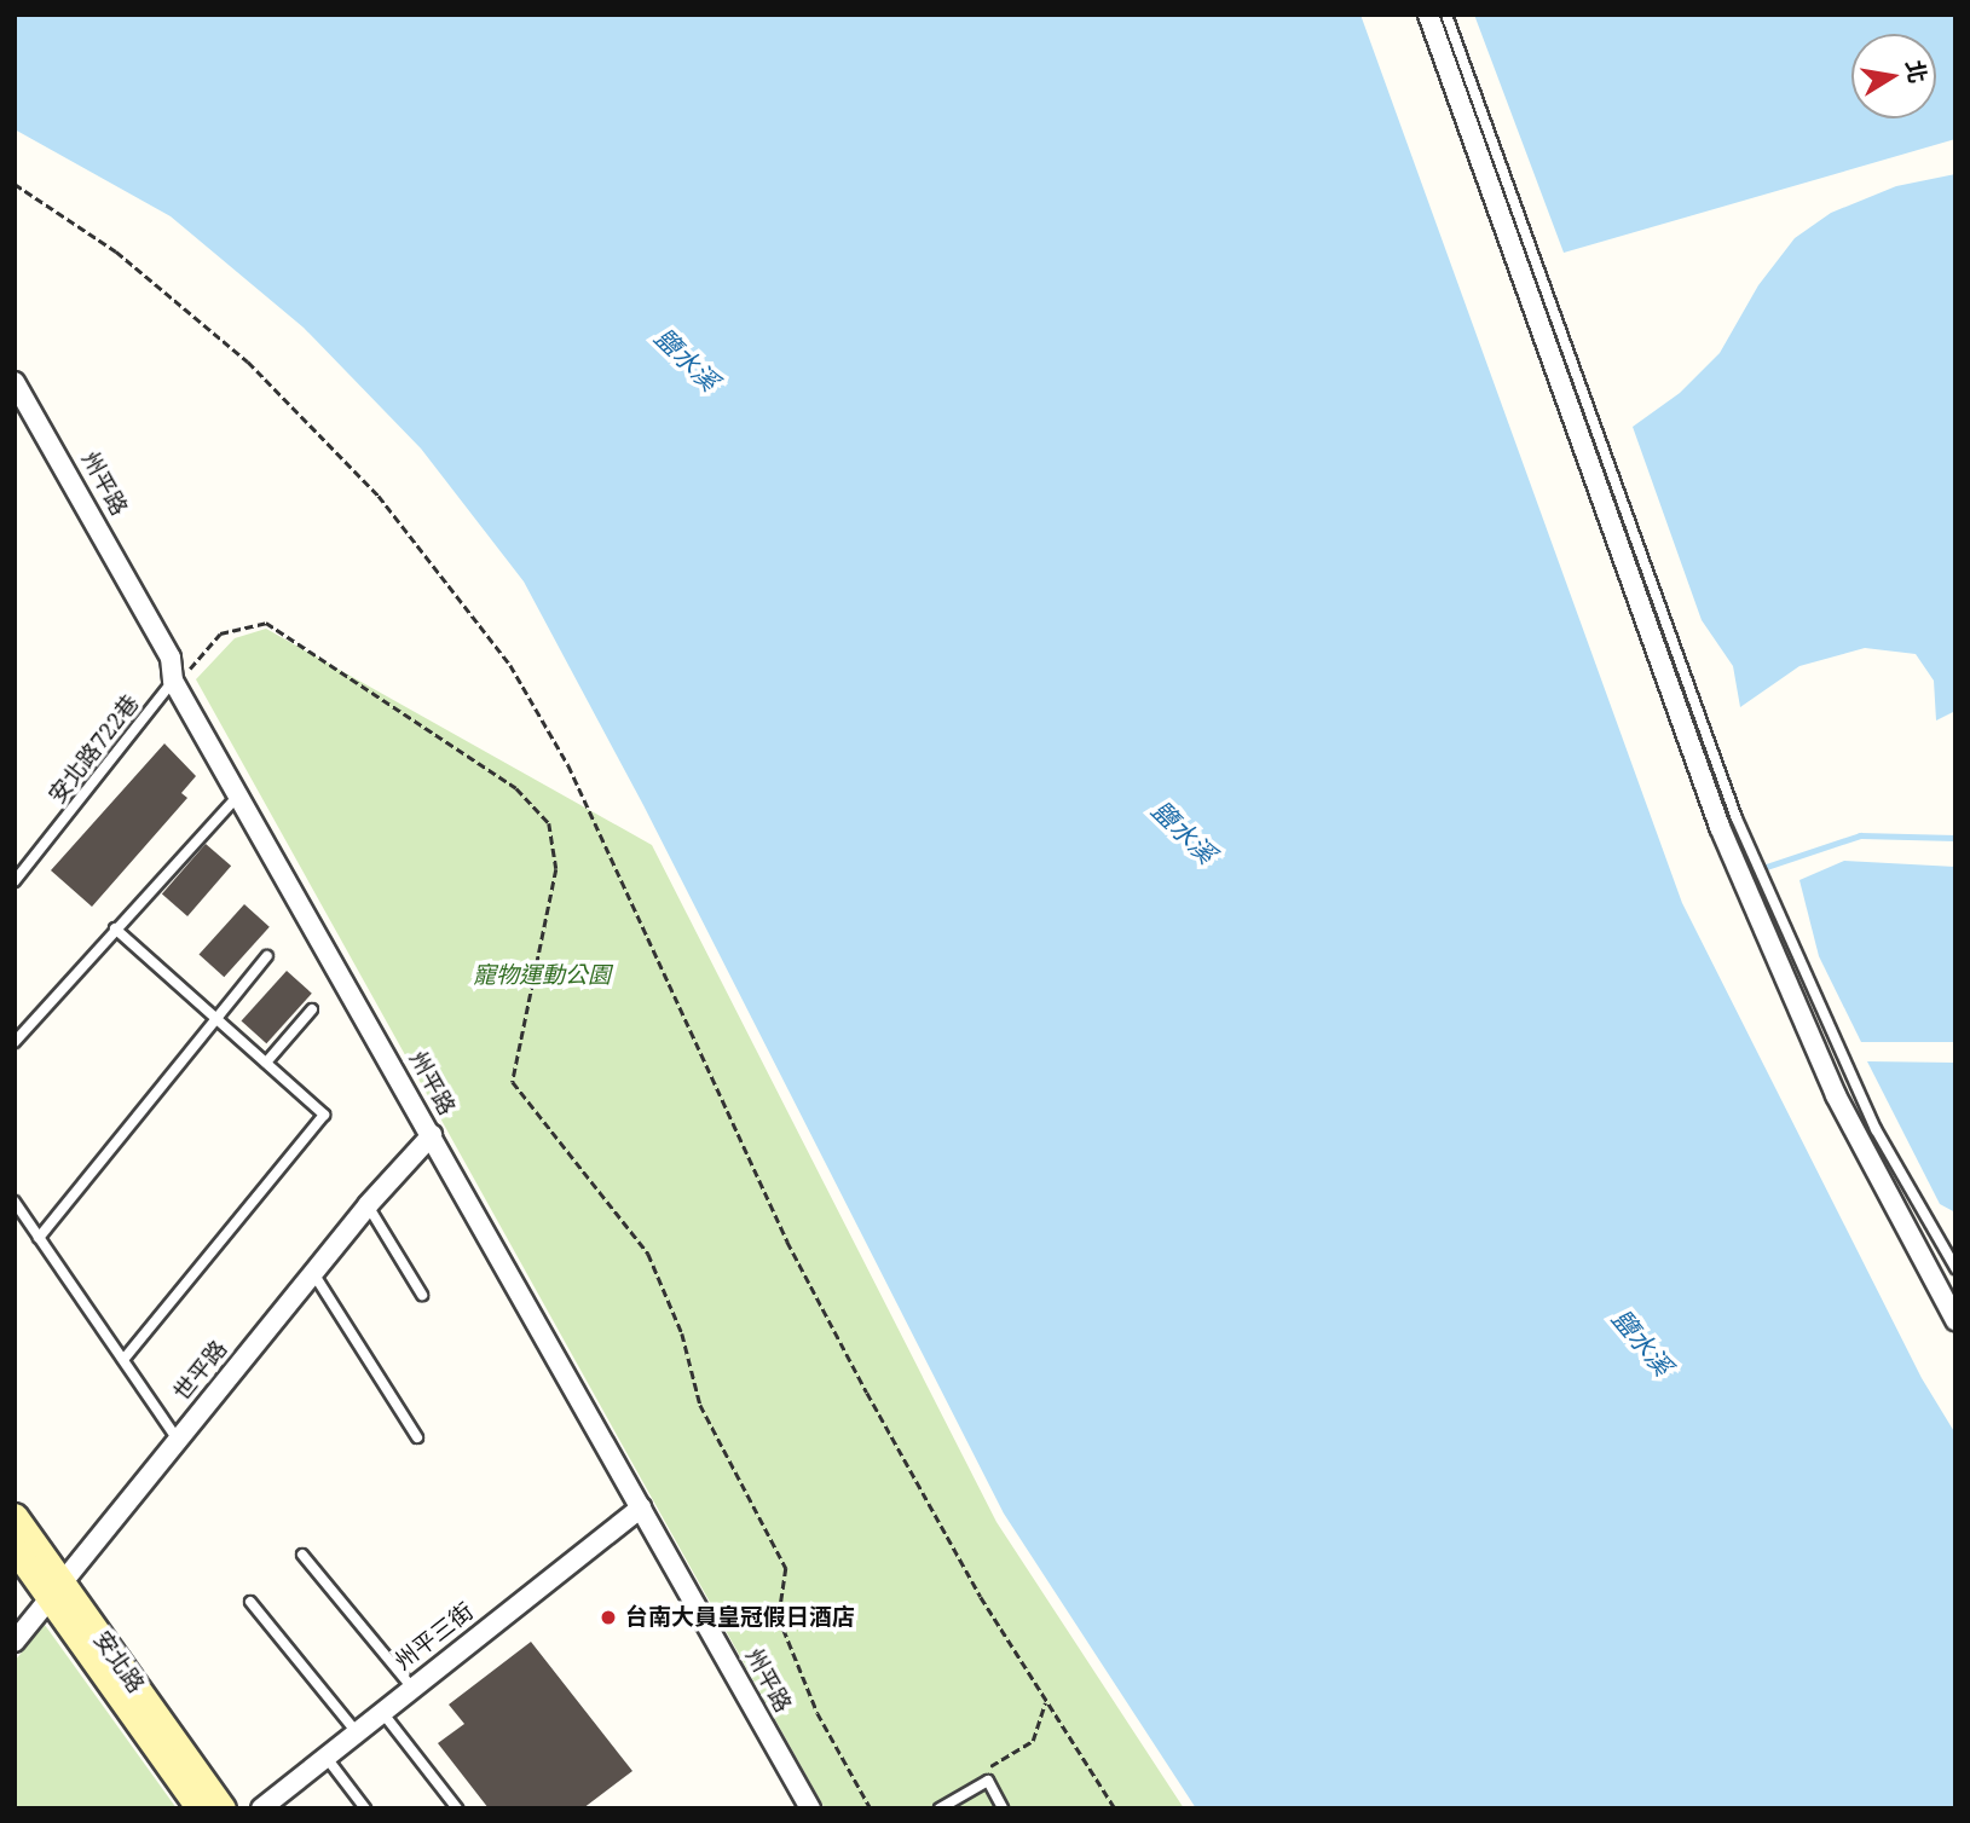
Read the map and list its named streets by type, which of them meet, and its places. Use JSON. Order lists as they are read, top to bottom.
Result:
{
  "streets": {
    "street": [
      "州平路",
      "世平路",
      "州平三街",
      "安北路"
    ],
    "lane": ["安北路722巷"]
  },
  "crossings": [
    ["州平路", "安北路722巷"],
    ["州平路", "世平路"],
    ["州平路", "州平三街"],
    ["世平路", "安北路"]
  ],
  "water": ["鹽水溪"],
  "parks": ["寵物運動公園"],
  "places": ["台南大員皇冠假日酒店"],
  "north": "right"
}
